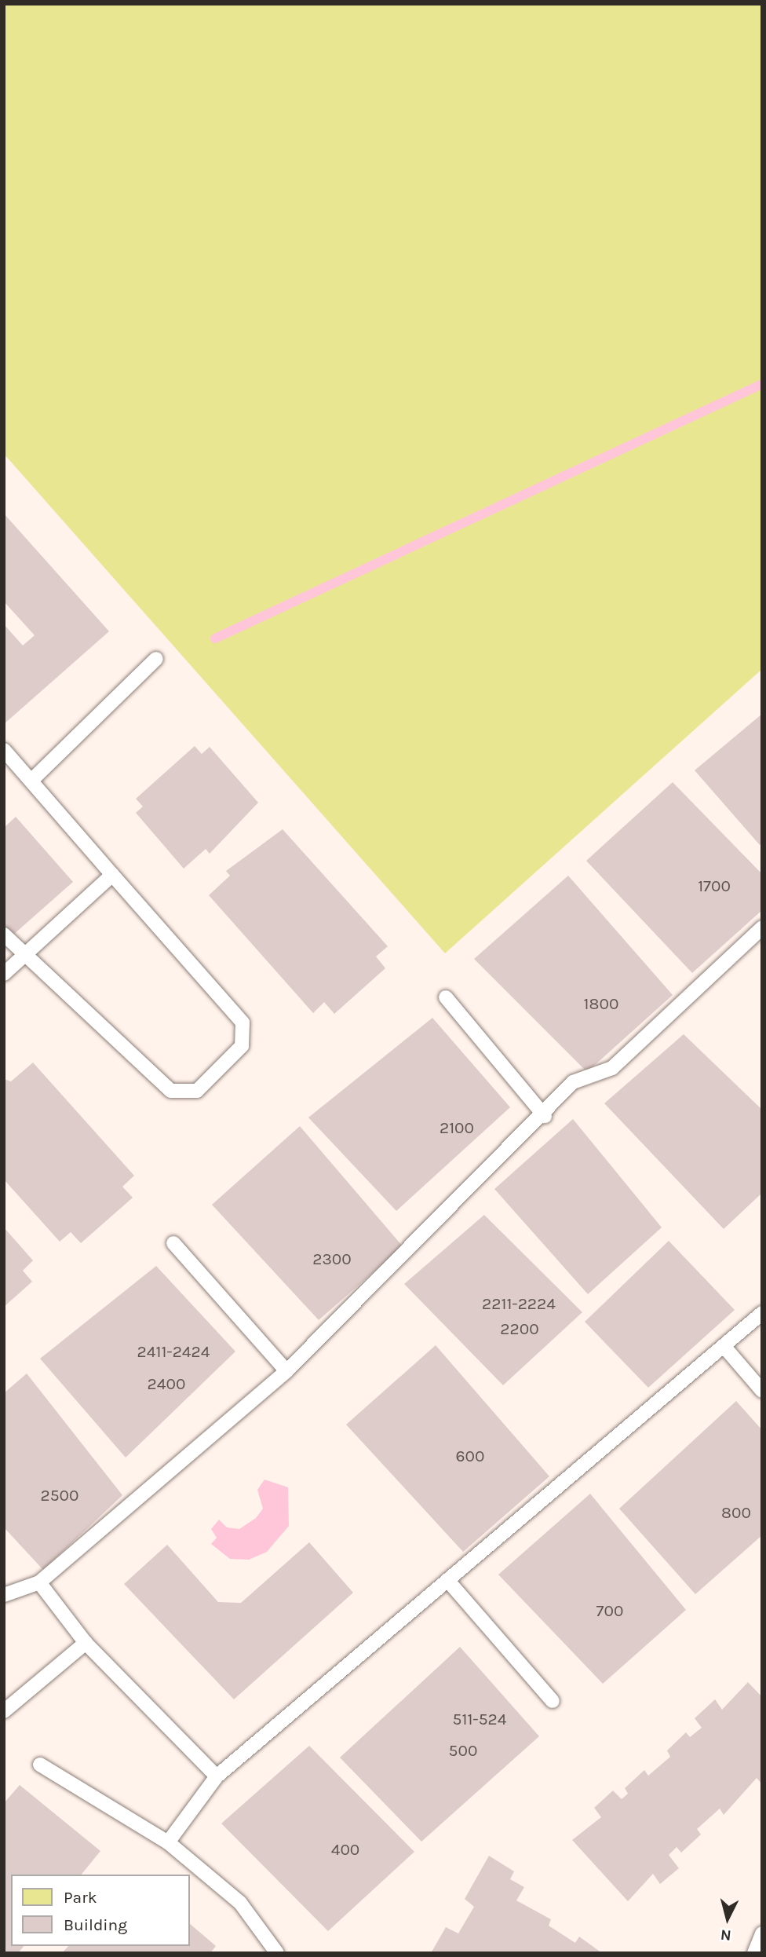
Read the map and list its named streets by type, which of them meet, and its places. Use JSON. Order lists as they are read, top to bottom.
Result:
{
  "house_numbers": [
    "1700",
    "1800",
    "2100",
    "2300",
    "2211-2224",
    "2200",
    "2411-2424",
    "2400",
    "600",
    "2500",
    "800",
    "700",
    "511-524",
    "500",
    "400"
  ],
  "legend": ["Park", "Building"],
  "north": "bottom"
}
